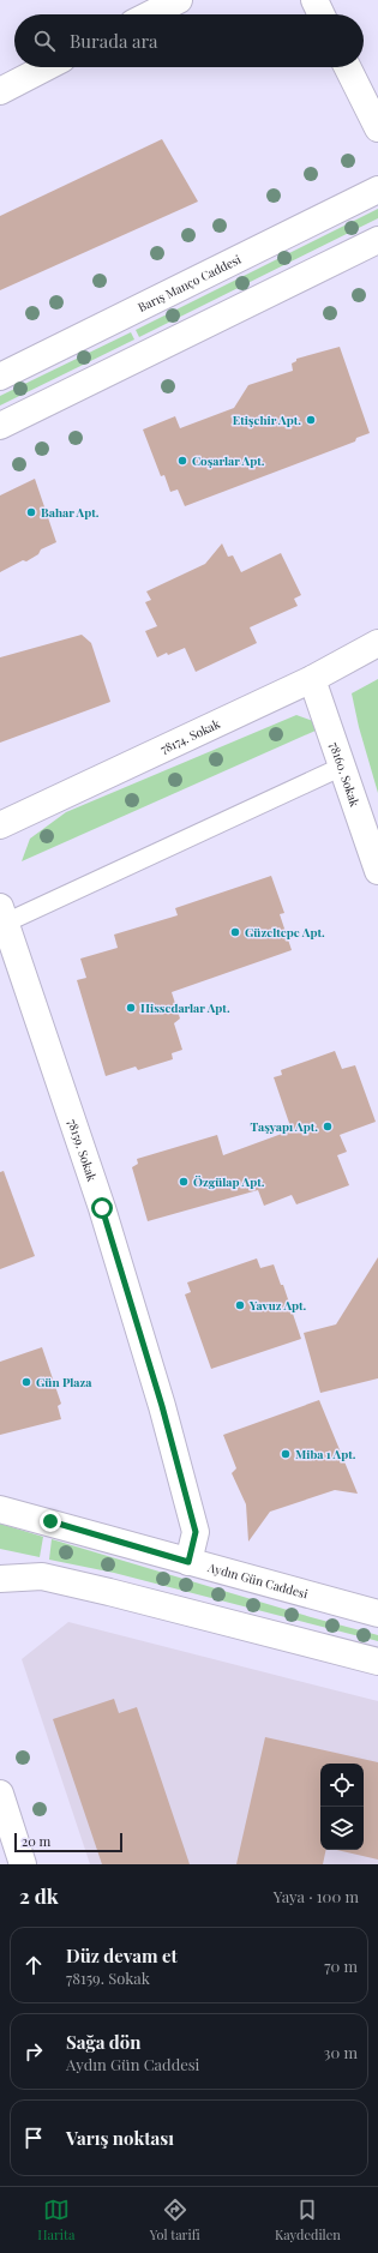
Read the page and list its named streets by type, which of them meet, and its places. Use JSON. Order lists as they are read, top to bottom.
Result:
{
  "streets": {
    "main road": [
      "Barış Manço Caddesi",
      "78174. Sokak",
      "78160. Sokak",
      "78159. Sokak",
      "Aydın Gün Caddesi"
    ]
  },
  "crossings": [
    ["78174. Sokak", "78160. Sokak"],
    ["78159. Sokak", "Aydın Gün Caddesi"]
  ],
  "places": [
    "Etişehir Apt.",
    "Coşarlar Apt.",
    "Bahar Apt.",
    "Güzeltepe Apt.",
    "Hissedarlar Apt.",
    "Taşyapı Apt.",
    "Özgülap Apt.",
    "Yavuz Apt.",
    "Gün Plaza",
    "Miba 1 Apt."
  ],
  "scale_bar": "20 m",
  "page": {
    "search": "Burada ara",
    "scale": "20 m",
    "heading": ["2 dk", "Yaya · 100 m"],
    "list": [
      ["Düz devam et", "78159. Sokak", "70 m"],
      ["Sağa dön", "Aydın Gün Caddesi", "30 m"],
      "Varış noktası"
    ],
    "nav": ["Harita", "Yol tarifi", "Kaydedilen"]
  }
}
